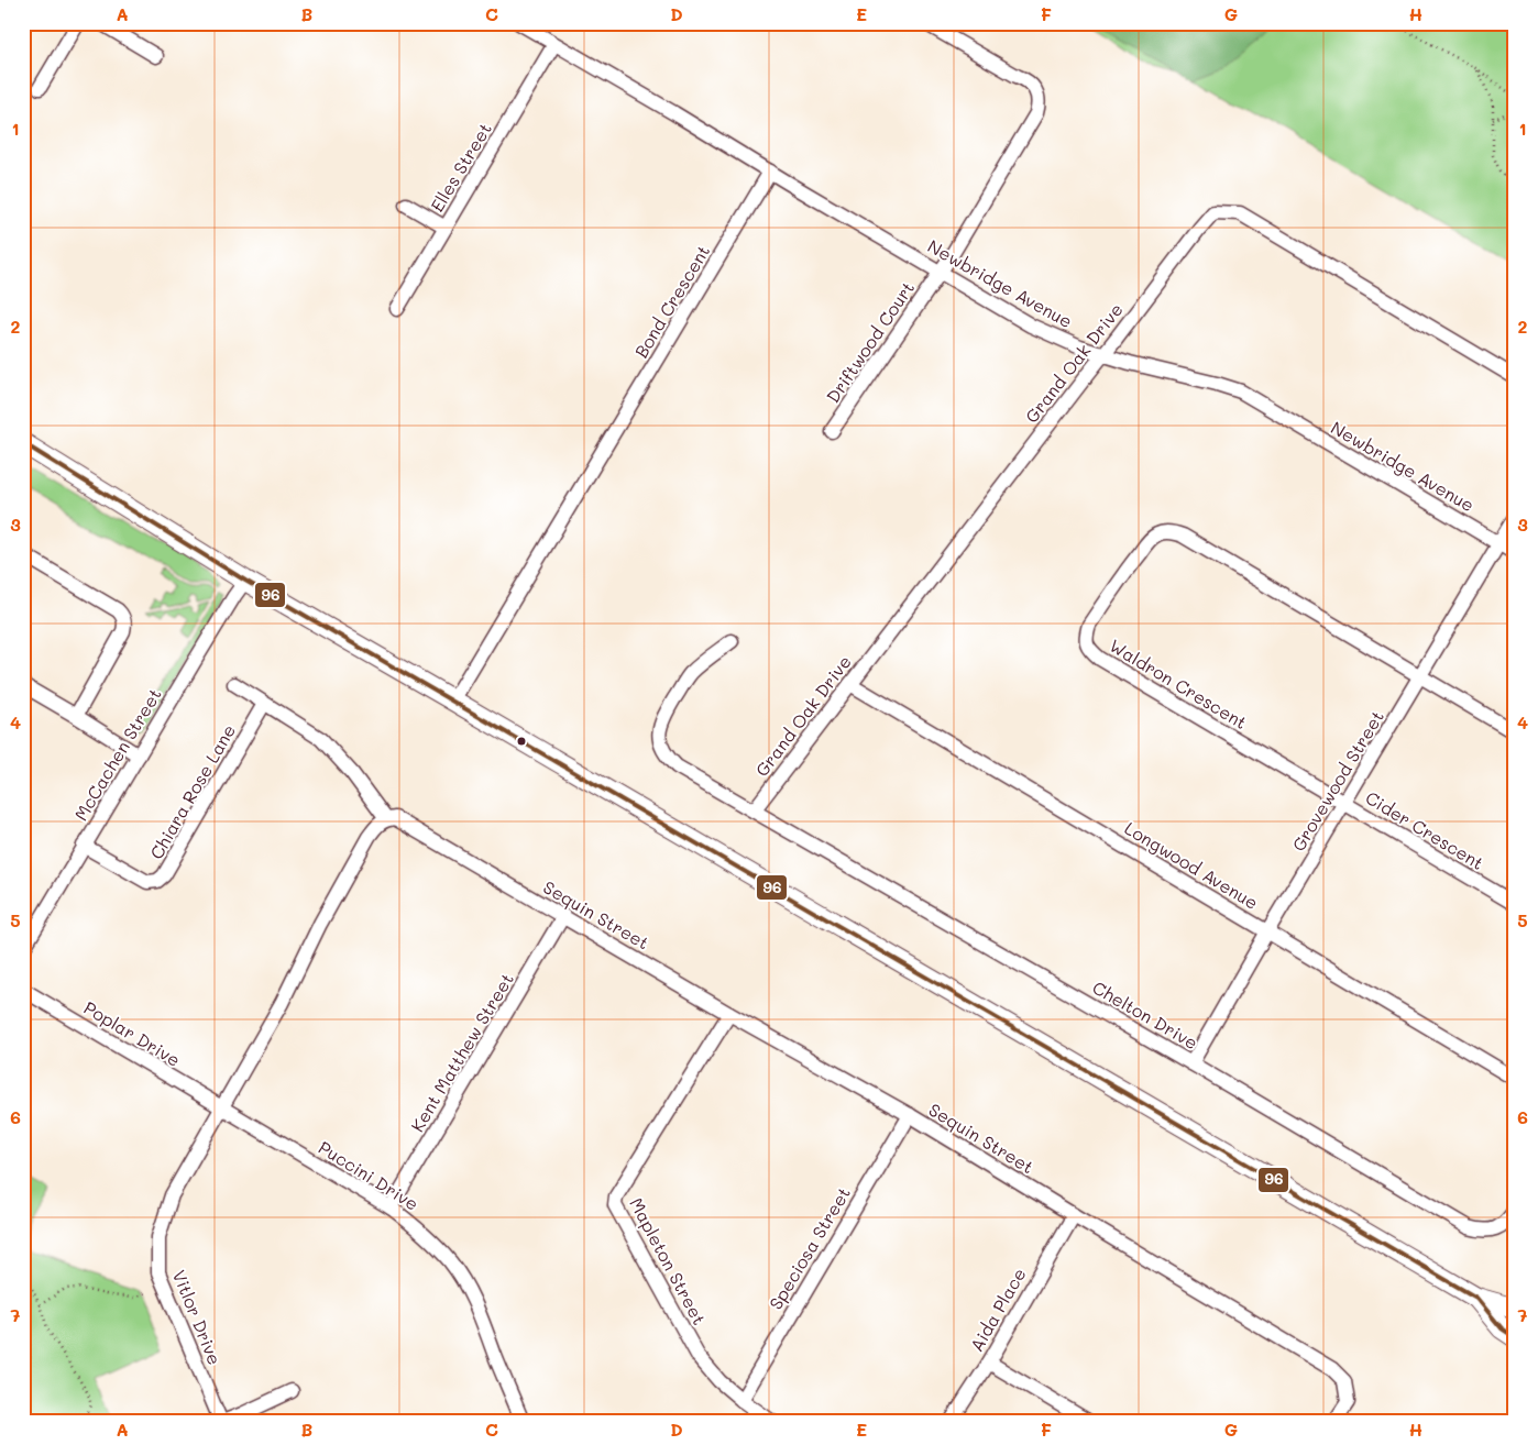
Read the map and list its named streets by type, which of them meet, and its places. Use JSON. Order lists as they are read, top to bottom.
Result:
{
  "streets": {
    "street": [
      "Elles Street",
      "Newbridge Avenue",
      "Bond Crescent",
      "Driftwood Court",
      "Grand Oak Drive",
      "Waldron Crescent",
      "McCachen Street",
      "Grovewood Street",
      "Chiara Rose Lane",
      "Cider Crescent",
      "Longwood Avenue",
      "Sequin Street",
      "Chelton Drive",
      "Poplar Drive",
      "Kent Matthew Street",
      "Puccini Drive",
      "Speciosa Street",
      "Mapleton Street",
      "Aida Place",
      "Vitlor Drive"
    ]
  },
  "crossings": [
    ["Newbridge Avenue", "Bond Crescent"],
    ["Newbridge Avenue", "Driftwood Court"],
    ["Newbridge Avenue", "Grand Oak Drive"],
    ["Newbridge Avenue", "Grovewood Street"],
    ["Grand Oak Drive", "Longwood Avenue"],
    ["Grand Oak Drive", "Chelton Drive"],
    ["Waldron Crescent", "Grovewood Street"],
    ["Waldron Crescent", "Cider Crescent"],
    ["McCachen Street", "Chiara Rose Lane"],
    ["Grovewood Street", "Cider Crescent"],
    ["Grovewood Street", "Longwood Avenue"],
    ["Grovewood Street", "Chelton Drive"],
    ["Sequin Street", "Kent Matthew Street"],
    ["Sequin Street", "Speciosa Street"],
    ["Sequin Street", "Mapleton Street"],
    ["Sequin Street", "Aida Place"],
    ["Poplar Drive", "Puccini Drive"],
    ["Poplar Drive", "Vitlor Drive"],
    ["Kent Matthew Street", "Puccini Drive"],
    ["Puccini Drive", "Vitlor Drive"],
    ["Speciosa Street", "Mapleton Street"]
  ],
  "lines": ["transit line 96"],
  "grid": {
    "columns": [
      "A",
      "B",
      "C",
      "D",
      "E",
      "F",
      "G",
      "H"
    ],
    "rows": [
      "1",
      "2",
      "3",
      "4",
      "5",
      "6",
      "7"
    ]
  }
}
